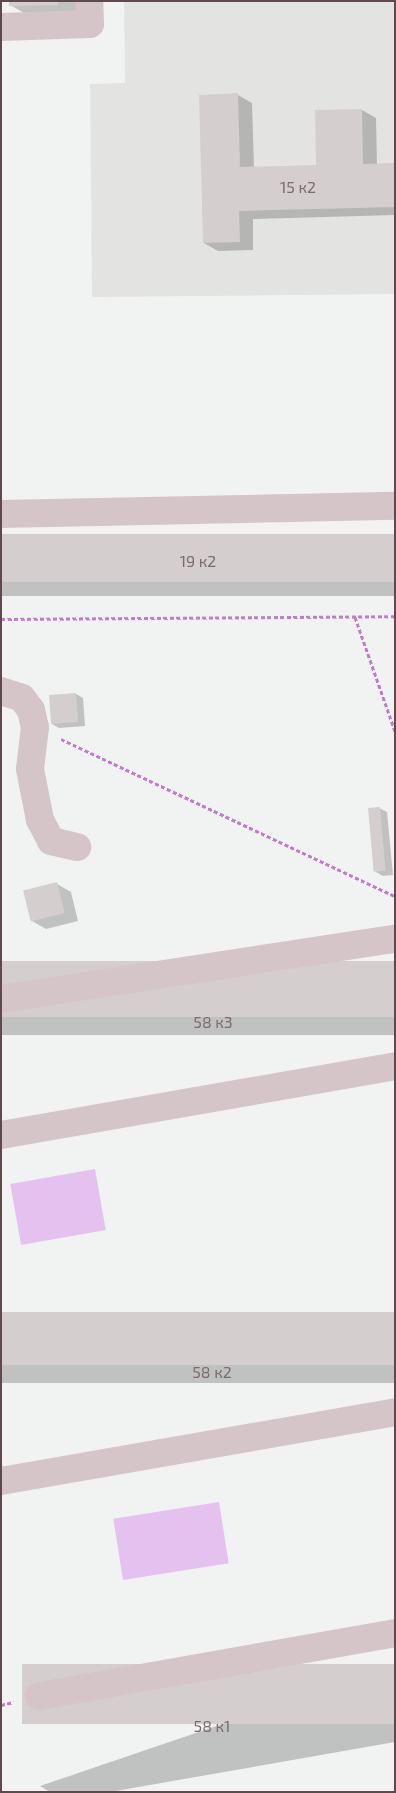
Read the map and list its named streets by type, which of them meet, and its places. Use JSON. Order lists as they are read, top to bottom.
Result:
{
  "house_numbers": [
    "15 к2",
    "19 к2",
    "58 к3",
    "58 к2",
    "58 к1"
  ]
}
